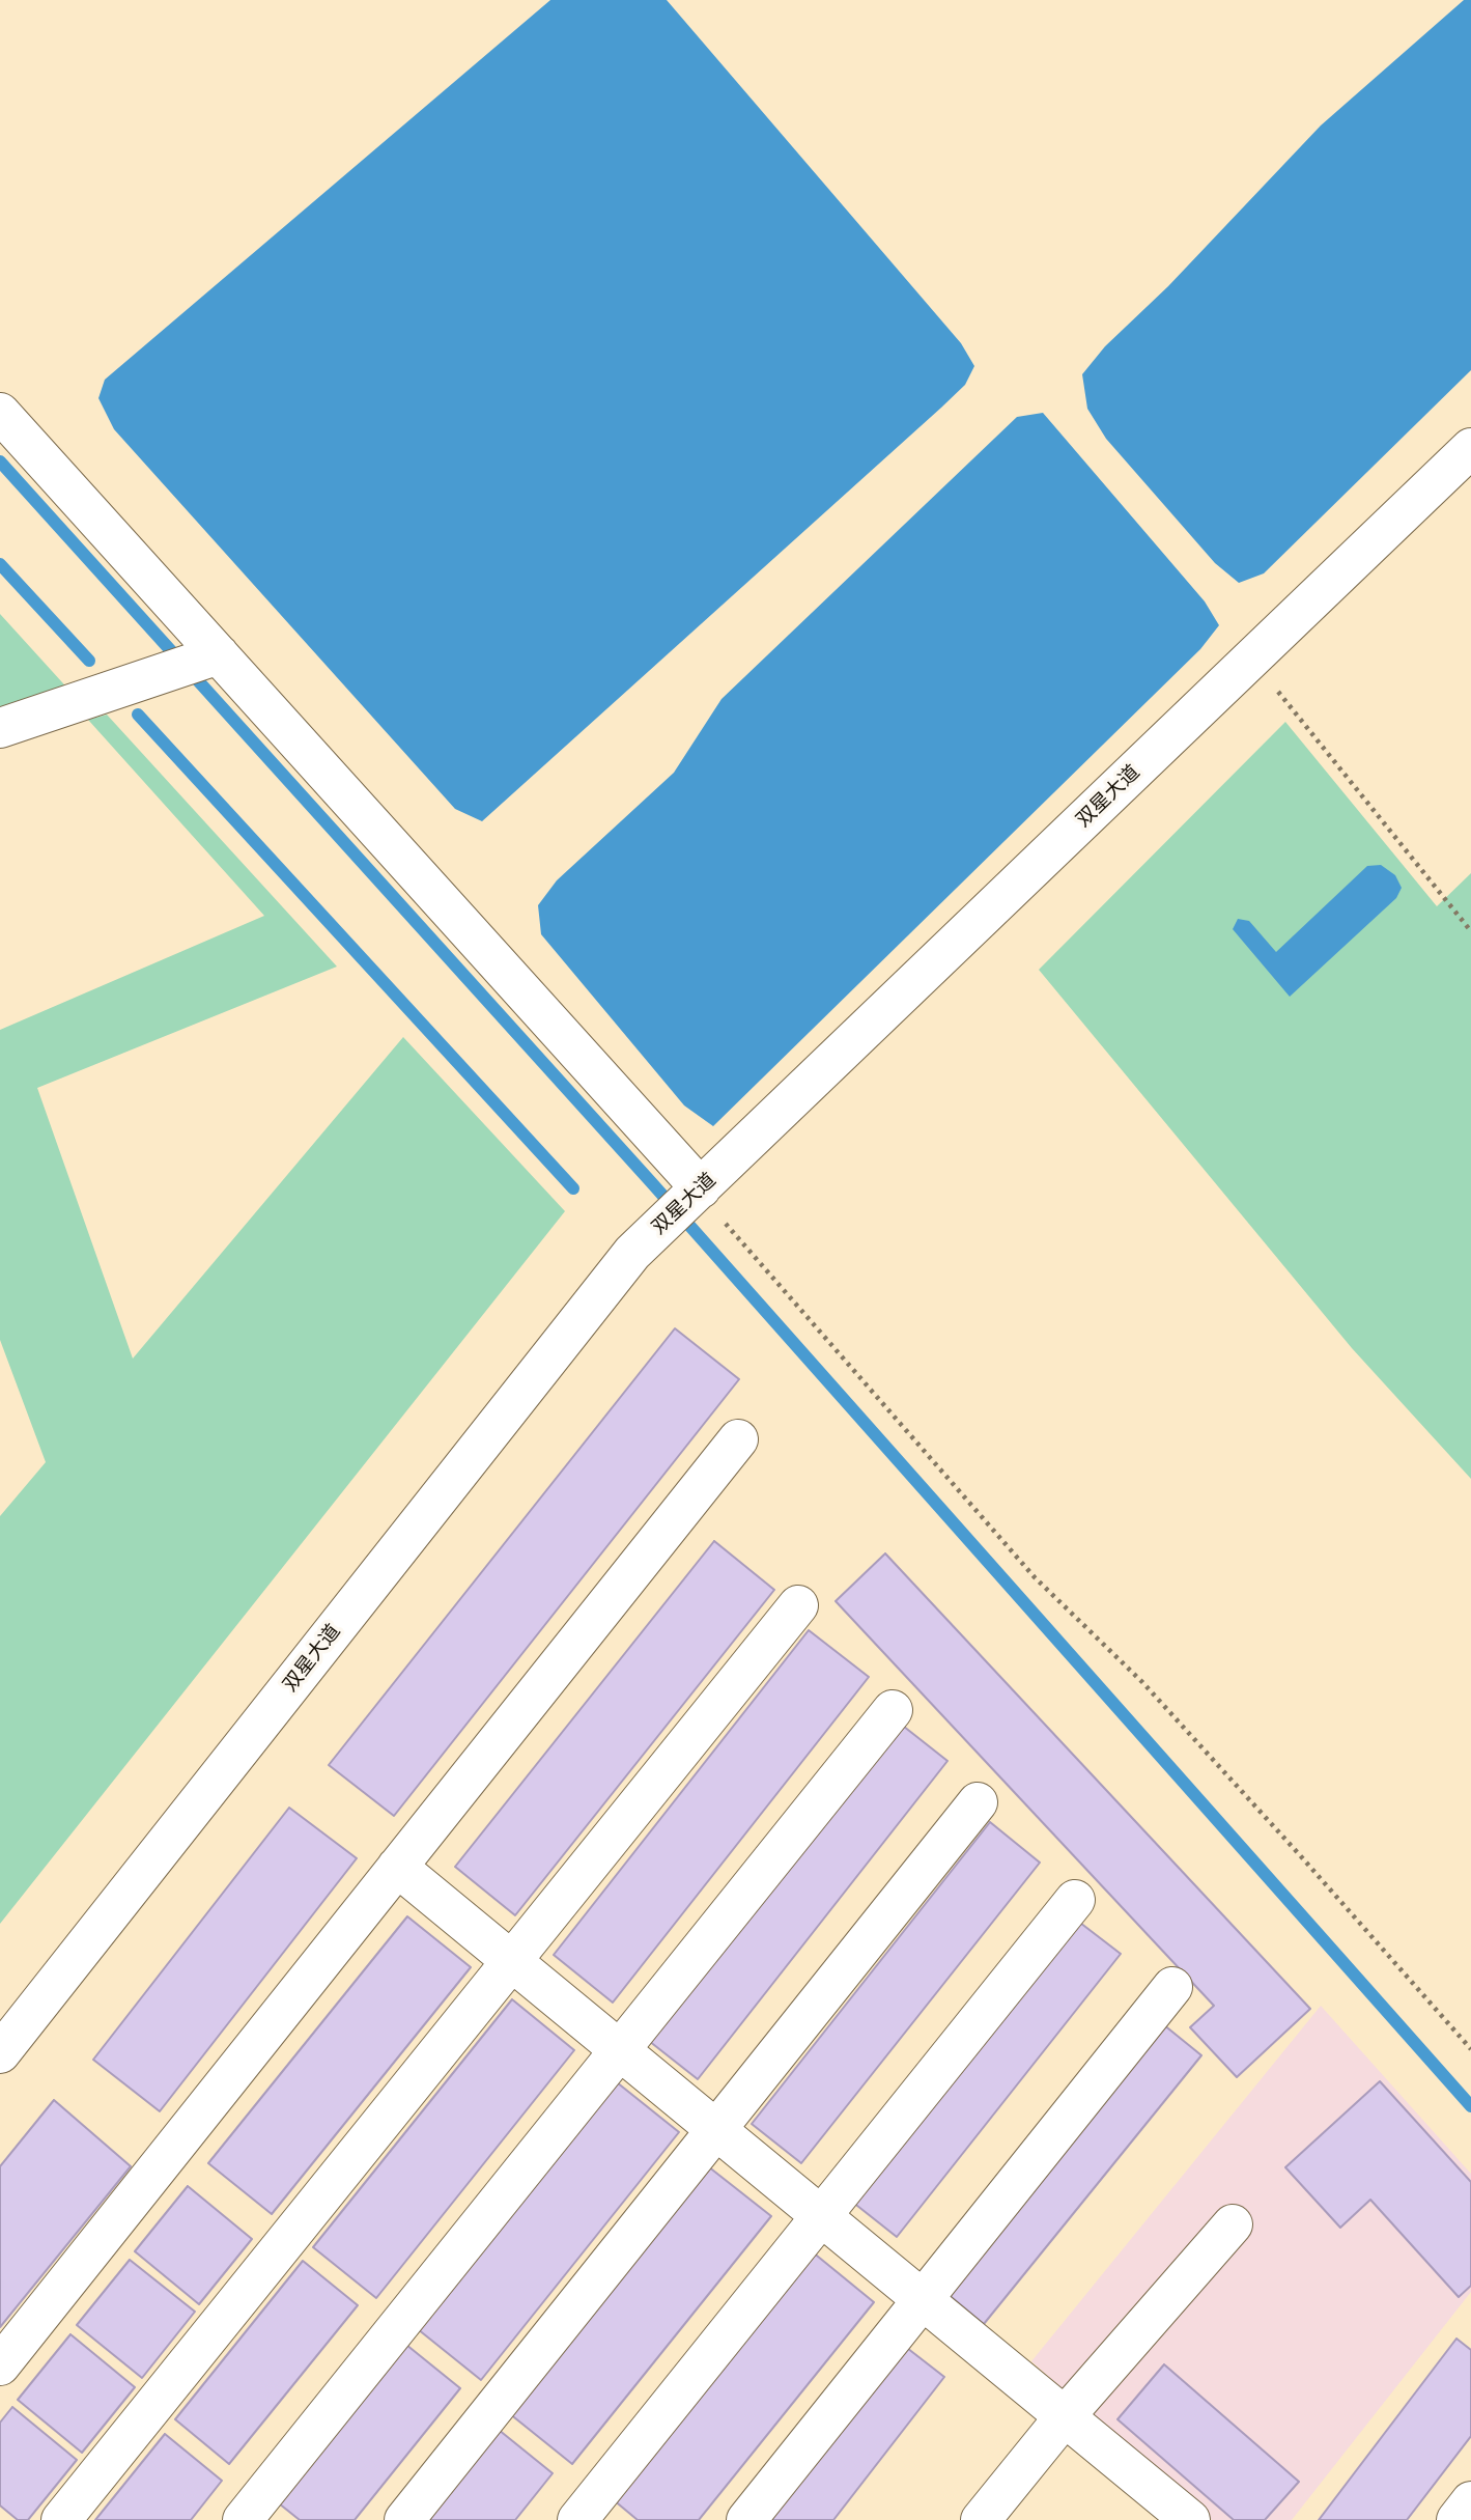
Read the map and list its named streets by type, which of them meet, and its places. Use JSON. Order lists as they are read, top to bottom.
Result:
{
  "streets": {
    "street": ["双星大道"]
  }
}
